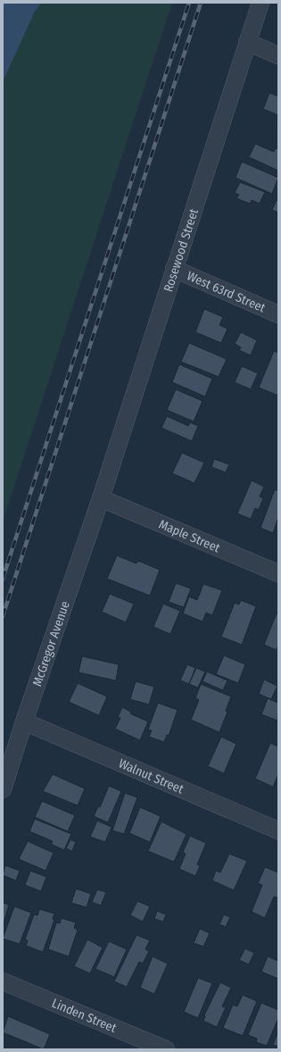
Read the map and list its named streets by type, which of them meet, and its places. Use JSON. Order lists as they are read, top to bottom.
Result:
{
  "streets": {
    "street": [
      "Rosewood Street",
      "West 63rd Street",
      "Maple Street",
      "McGregor Avenue",
      "Walnut Street",
      "Linden Street"
    ]
  },
  "crossings": [
    ["Rosewood Street", "West 63rd Street"],
    ["Rosewood Street", "Maple Street"],
    ["Rosewood Street", "McGregor Avenue"],
    ["Maple Street", "McGregor Avenue"],
    ["McGregor Avenue", "Walnut Street"]
  ]
}
